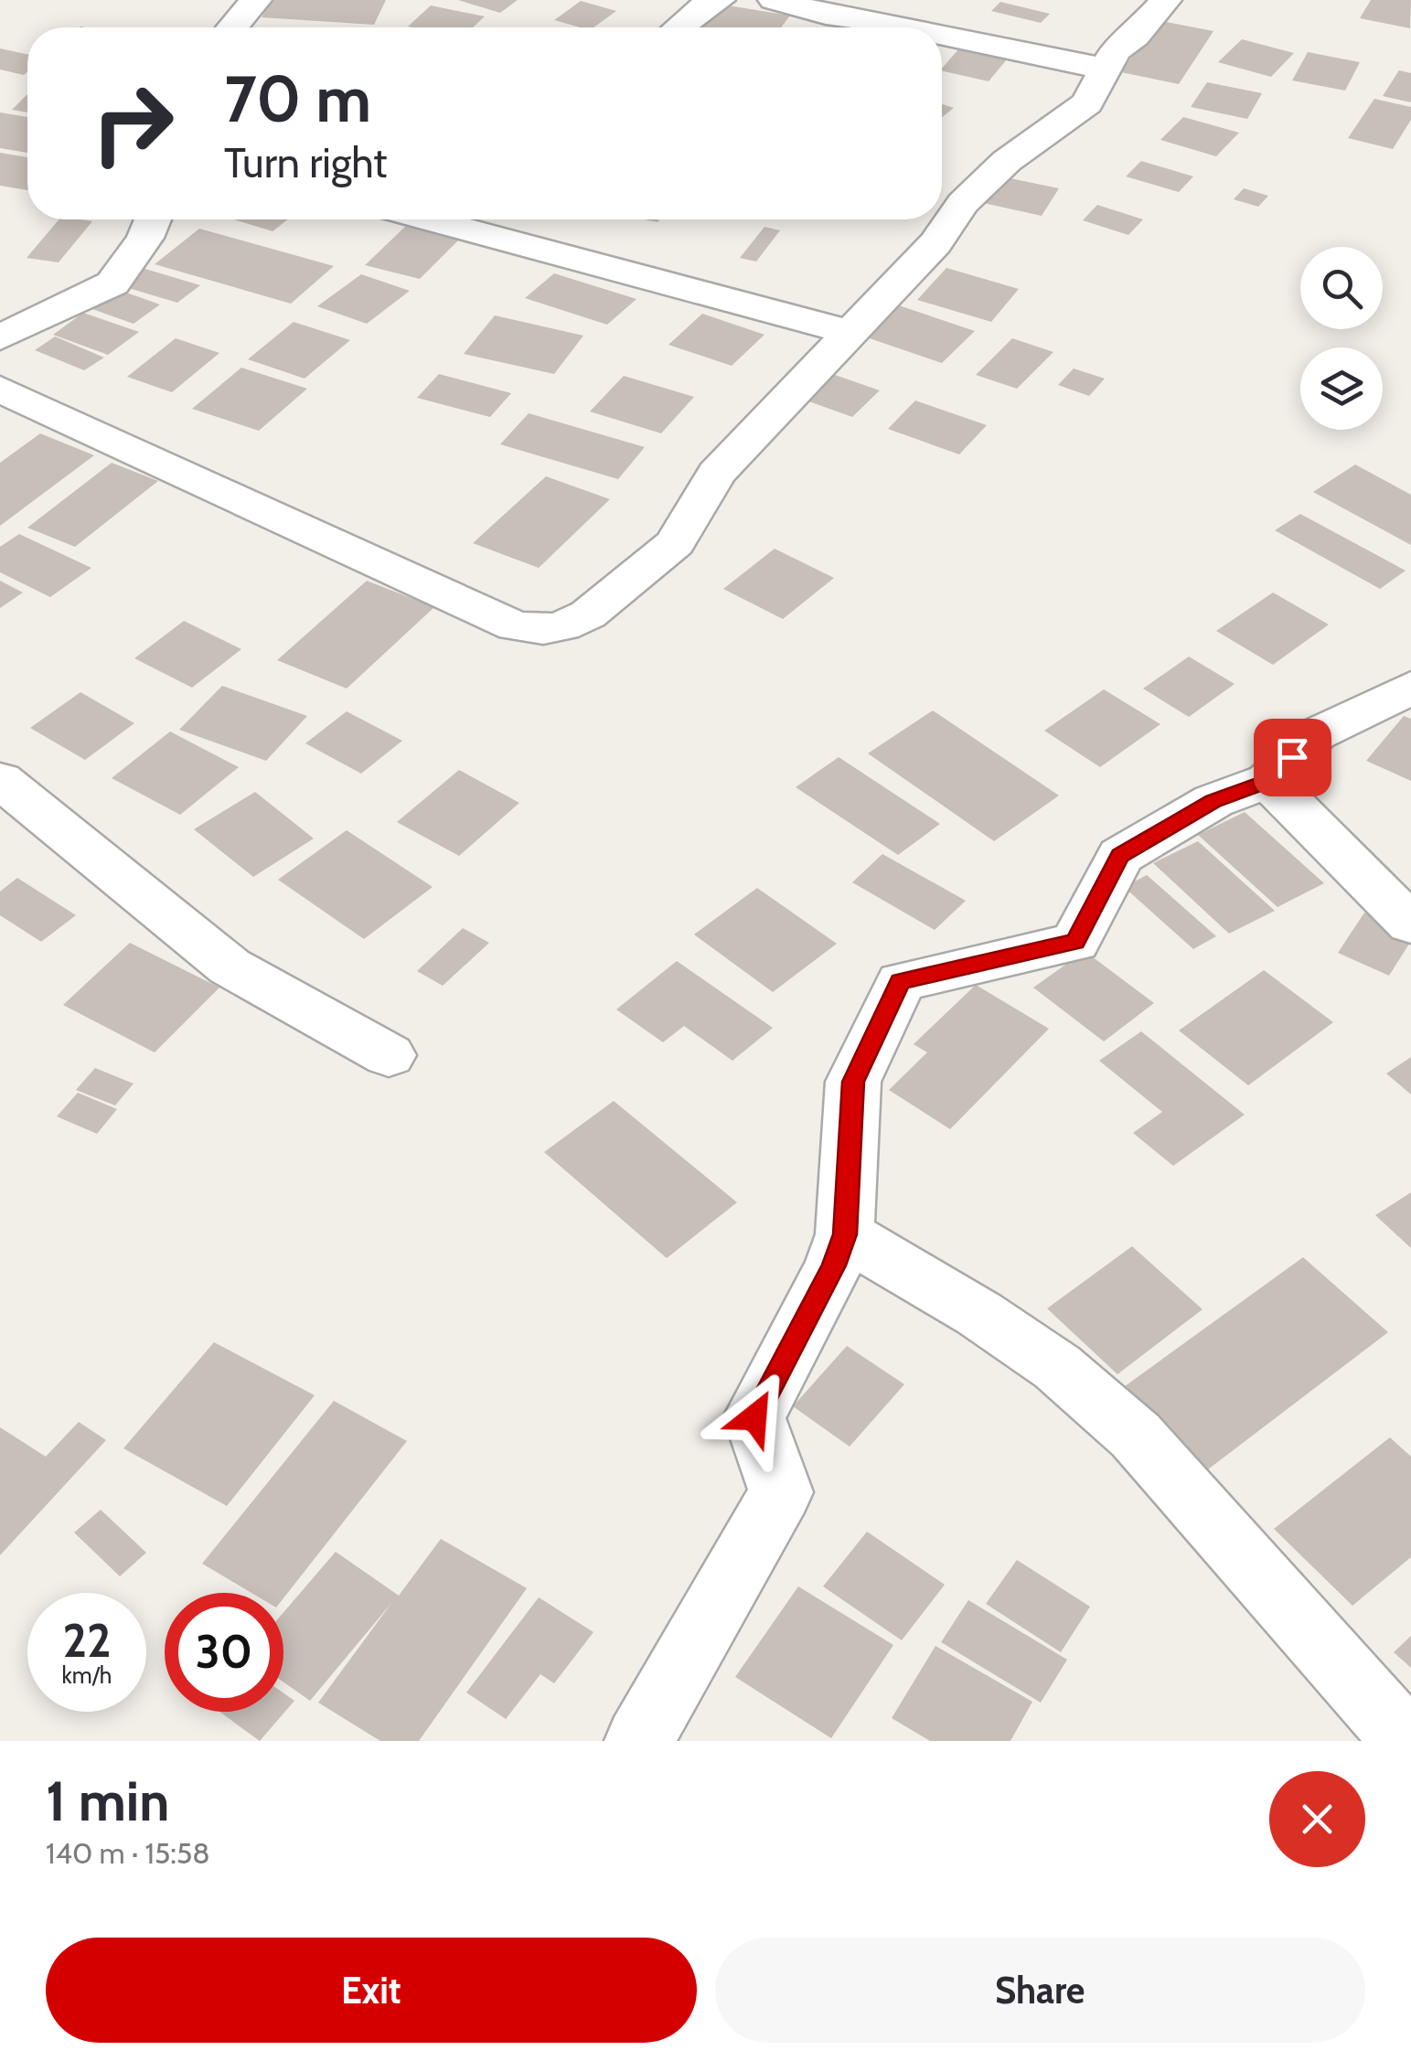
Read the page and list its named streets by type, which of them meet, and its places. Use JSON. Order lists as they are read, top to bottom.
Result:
{
  "page": {
    "turn": ["70 m", "Turn right"],
    "speed": "22 km/h",
    "limit": "30",
    "heading": ["1 min", "140 m · 15:58"],
    "buttons": ["Exit", "Share"]
  }
}
